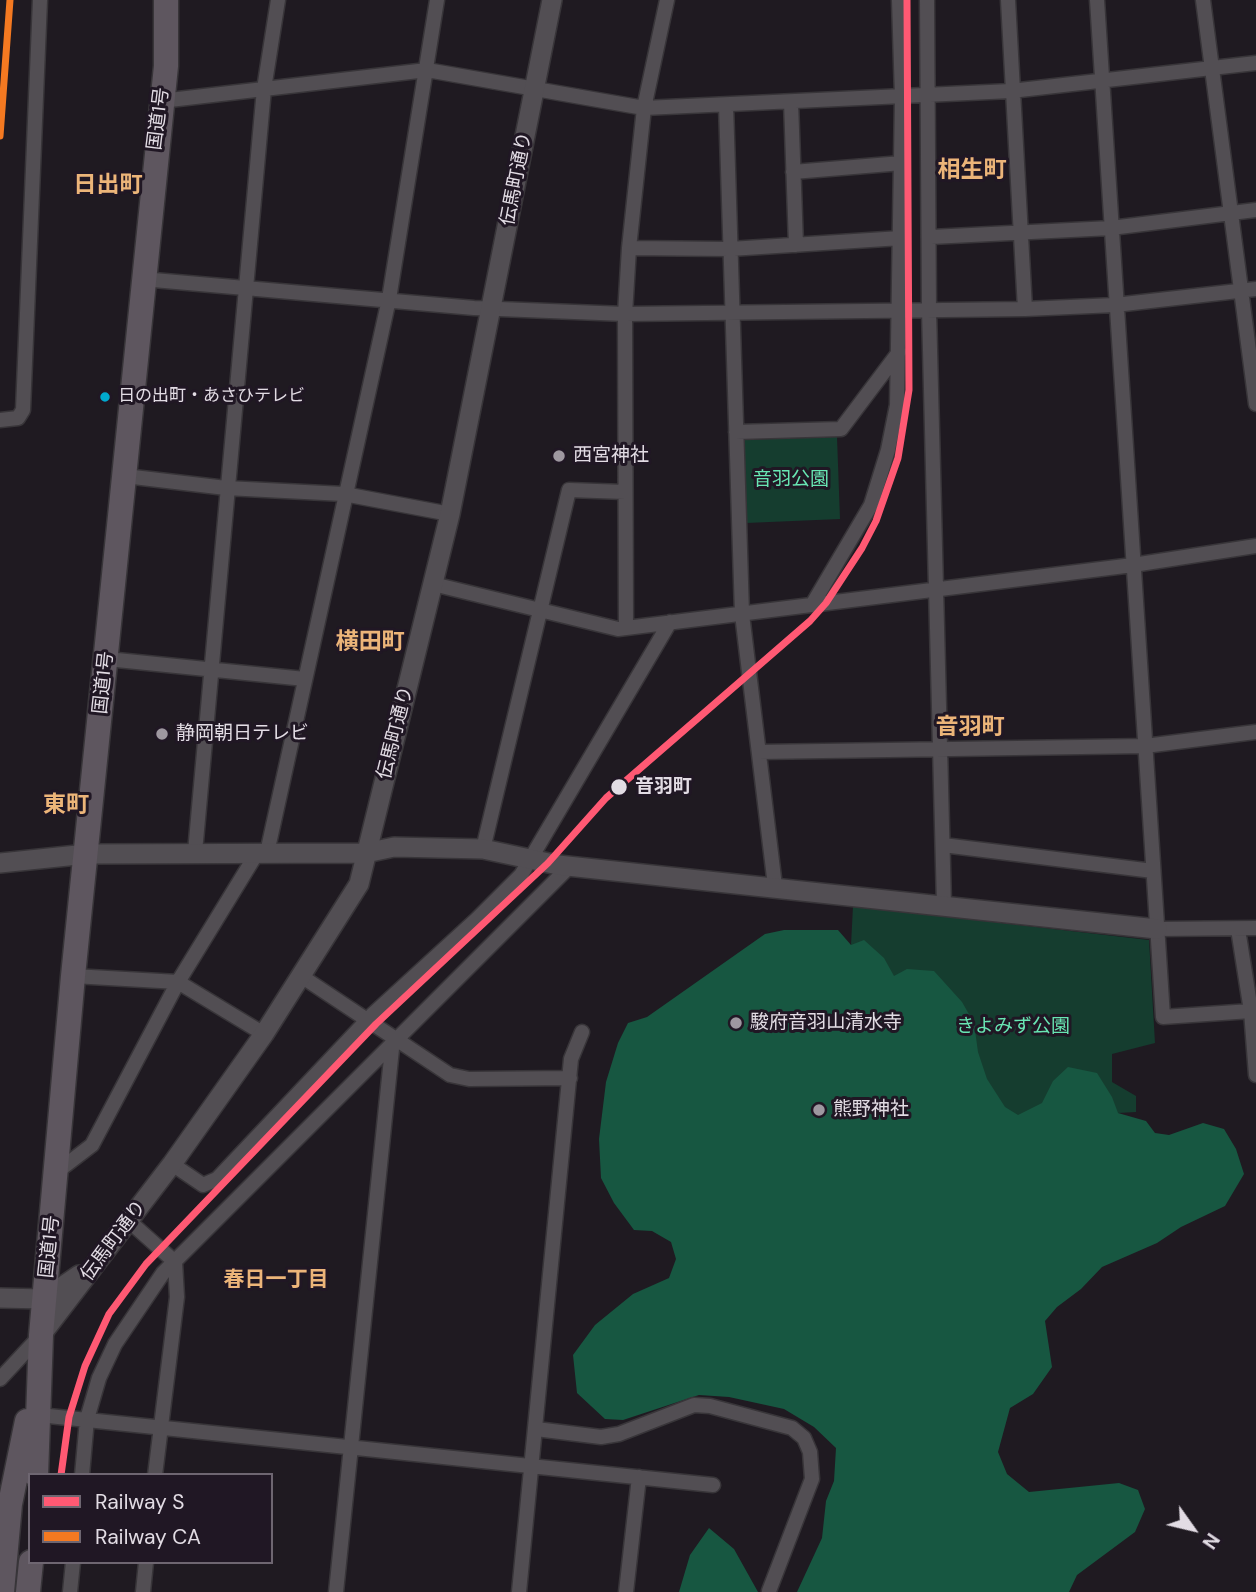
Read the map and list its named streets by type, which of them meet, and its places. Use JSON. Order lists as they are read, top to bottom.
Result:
{
  "streets": {
    "highway": ["国道1号"],
    "street": ["伝馬町通り"]
  },
  "crossings": [
    ["国道1号", "伝馬町通り"]
  ],
  "districts": [
    "相生町",
    "日出町",
    "横田町",
    "音羽町",
    "東町",
    "春日一丁目"
  ],
  "parks": ["音羽公園", "きよみず公園"],
  "places": [
    "日の出町・あさひテレビ",
    "西宮神社",
    "静岡朝日テレビ",
    "音羽町",
    "駿府音羽山清水寺",
    "熊野神社"
  ],
  "lines": ["rail line S", "rail line CA"],
  "legend": ["Railway S", "Railway CA"],
  "north": "bottom right"
}
